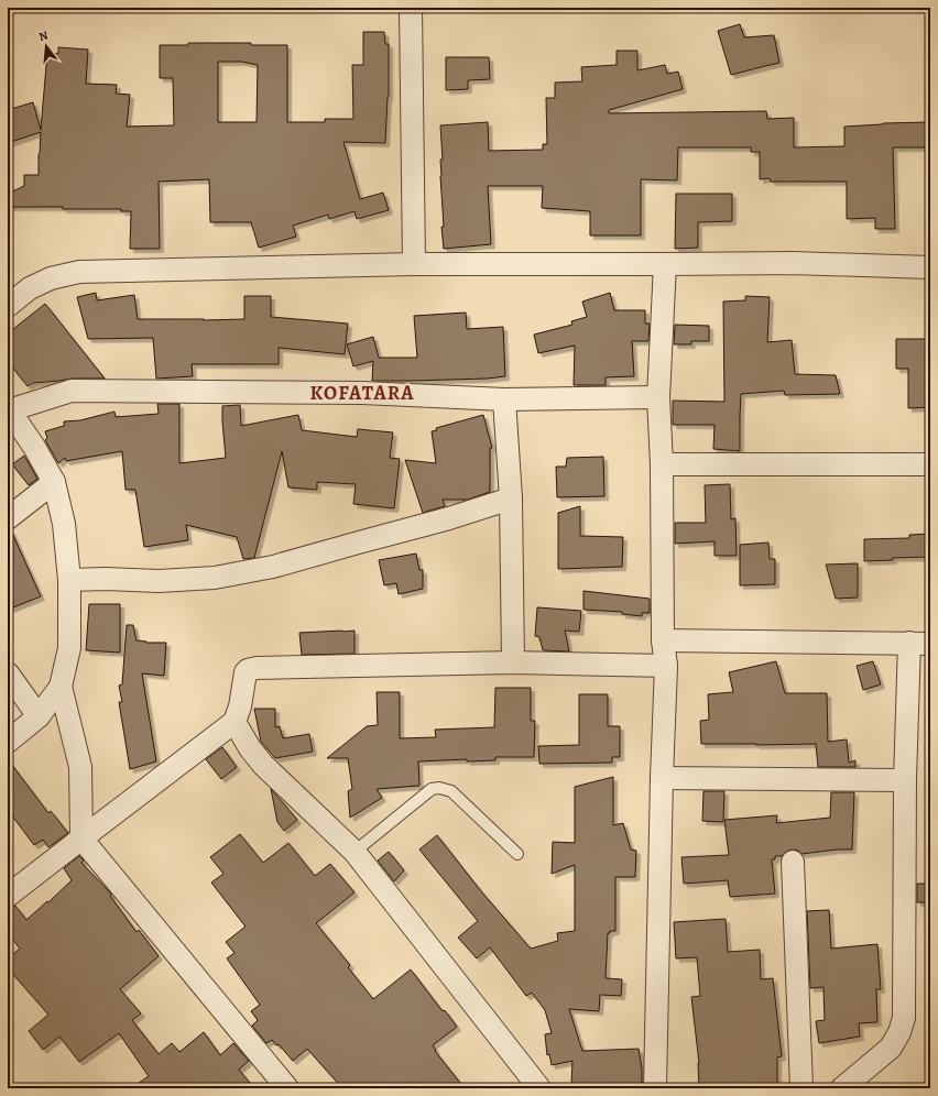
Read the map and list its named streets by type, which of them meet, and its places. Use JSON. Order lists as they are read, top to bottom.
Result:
{
  "districts": ["KOFATARA"],
  "north": "top"
}
